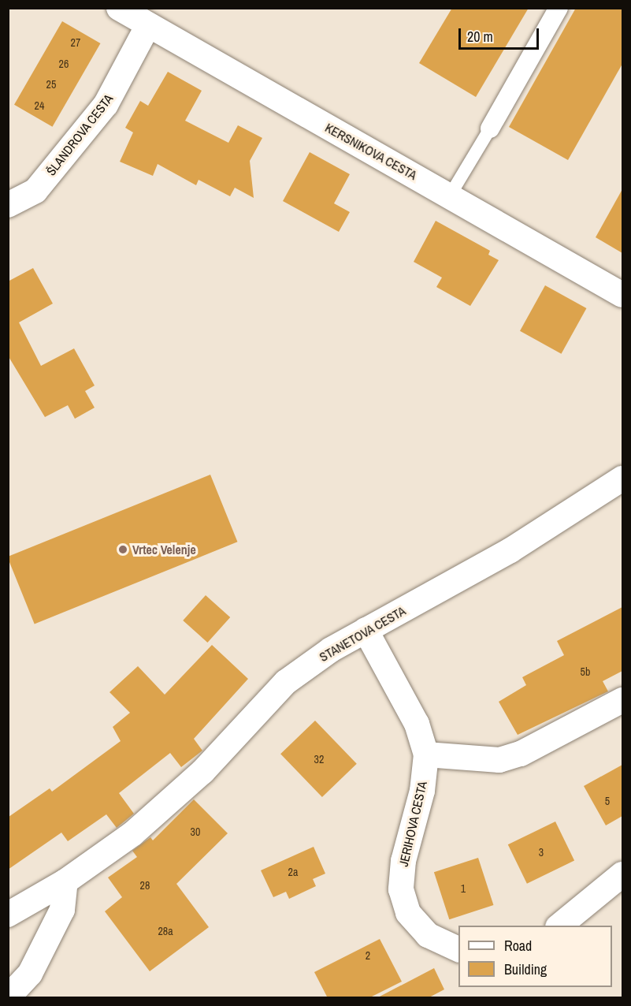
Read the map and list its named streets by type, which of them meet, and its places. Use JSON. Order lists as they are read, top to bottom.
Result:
{
  "streets": {
    "street": [
      "ŠLANDROVA CESTA",
      "KERSNIKOVA CESTA",
      "STANETOVA CESTA",
      "JERIHOVA CESTA"
    ]
  },
  "crossings": [
    ["ŠLANDROVA CESTA", "KERSNIKOVA CESTA"],
    ["STANETOVA CESTA", "JERIHOVA CESTA"]
  ],
  "places": ["Vrtec Velenje"],
  "house_numbers": [
    "27",
    "26",
    "25",
    "24",
    "5b",
    "32",
    "5",
    "30",
    "3",
    "2a",
    "28",
    "1",
    "28a",
    "2"
  ],
  "legend": ["Road", "Building"],
  "scale_bar": "20 m"
}
